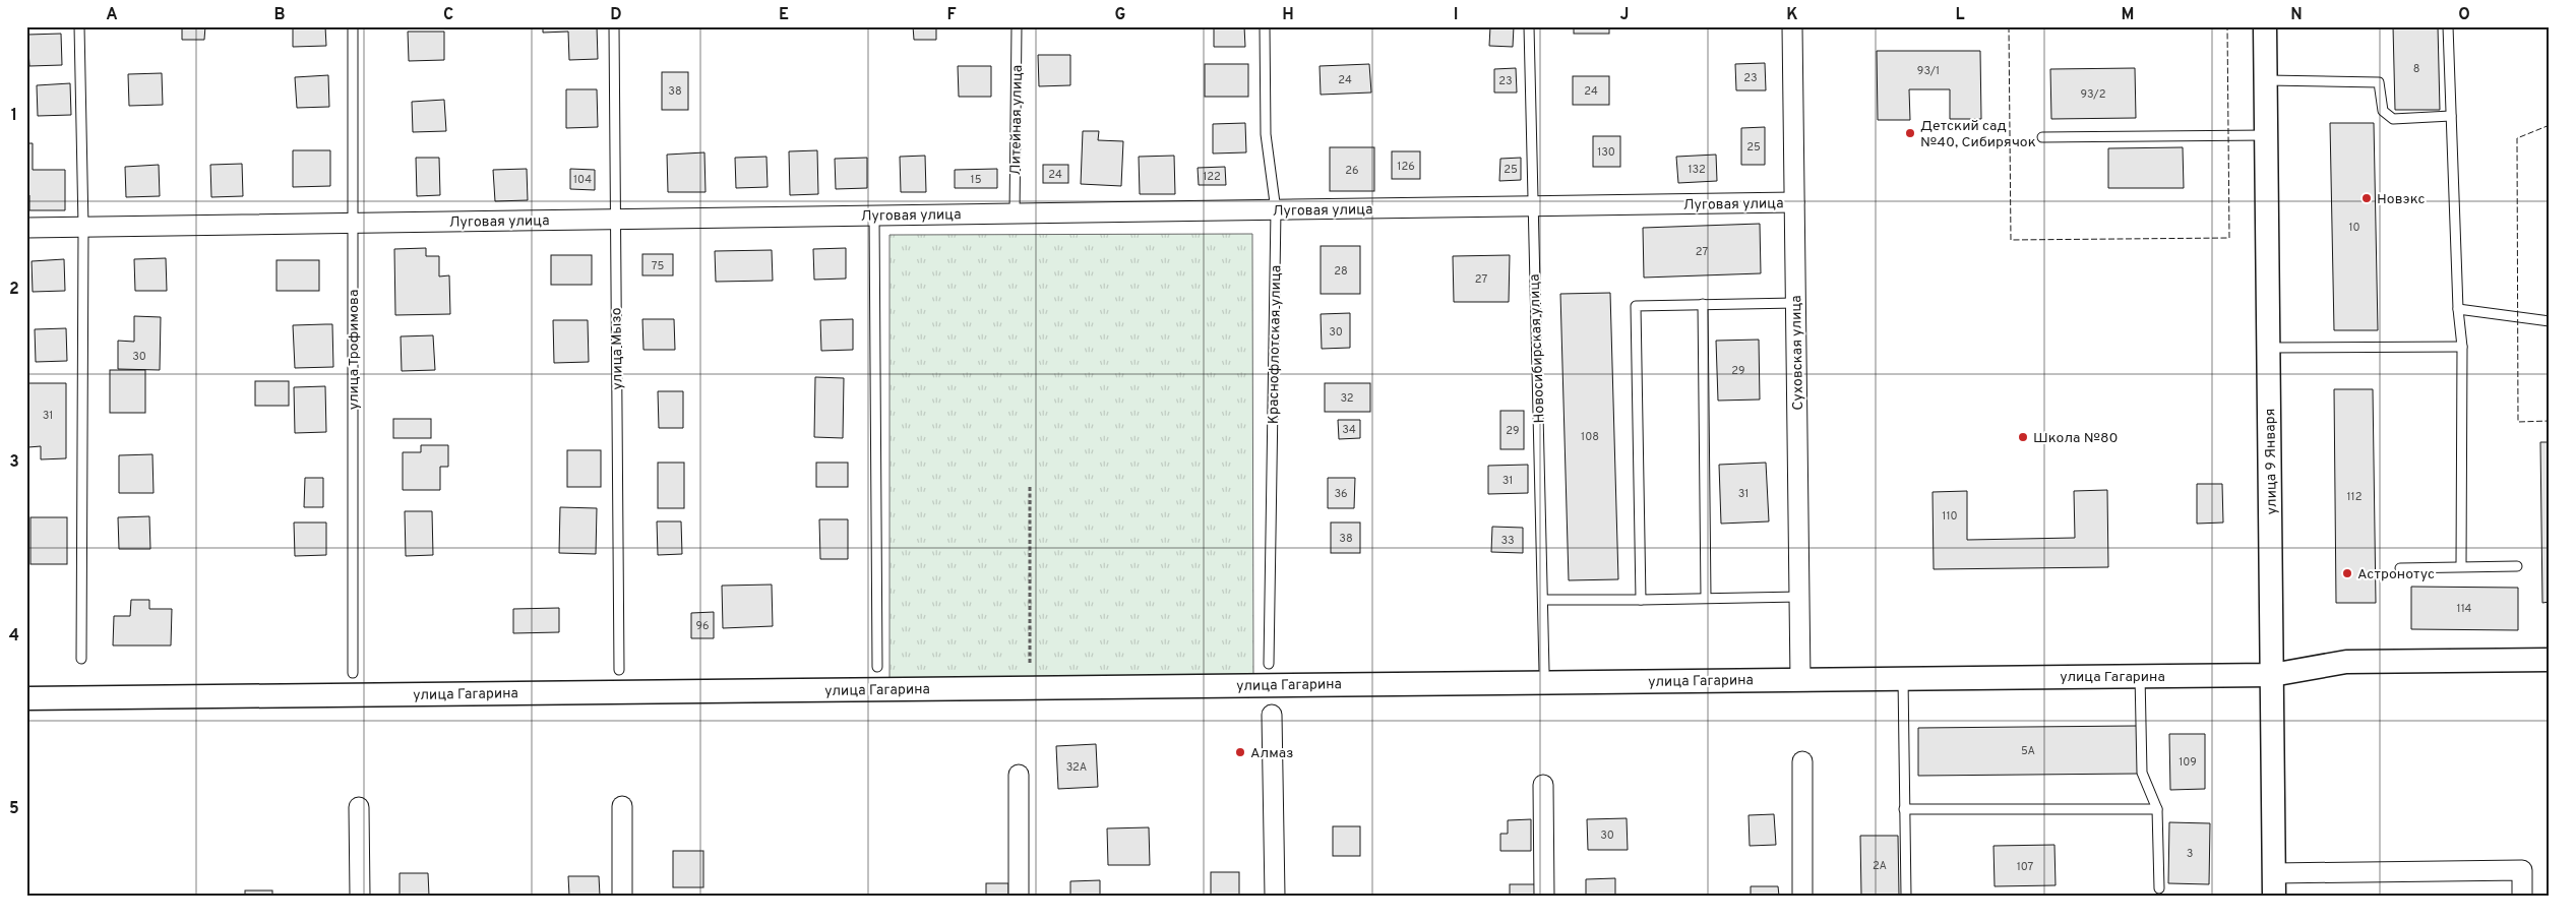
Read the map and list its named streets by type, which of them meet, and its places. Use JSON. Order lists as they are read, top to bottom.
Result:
{
  "streets": {
    "street": [
      "Луговая улица",
      "Суховская улица",
      "улица 9 Января",
      "улица Гагарина"
    ],
    "lane": [
      "Литейная улица",
      "Краснофлотская улица",
      "улица Мызо",
      "Новосибирская улица",
      "улица Трофимова"
    ]
  },
  "crossings": [
    ["Литейная улица", "Луговая улица"],
    ["Луговая улица", "Краснофлотская улица"],
    ["Луговая улица", "улица Мызо"],
    ["Луговая улица", "Новосибирская улица"],
    ["Луговая улица", "улица Трофимова"],
    ["Луговая улица", "Суховская улица"],
    ["Суховская улица", "улица Гагарина"],
    ["улица 9 Января", "улица Гагарина"]
  ],
  "places": [
    "Детский сад №40, Сибирячок",
    "Новэкс",
    "Школа №80",
    "Астронотус",
    "Алмаз"
  ],
  "house_numbers": [
    "8",
    "93/1",
    "23",
    "24",
    "23",
    "38",
    "24",
    "93/2",
    "25",
    "130",
    "126",
    "25",
    "132",
    "26",
    "24",
    "122",
    "104",
    "15",
    "10",
    "27",
    "75",
    "28",
    "27",
    "30",
    "30",
    "29",
    "32",
    "31",
    "34",
    "29",
    "108",
    "31",
    "36",
    "31",
    "112",
    "110",
    "38",
    "33",
    "114",
    "96",
    "5А",
    "109",
    "32А",
    "30",
    "3",
    "2А",
    "107"
  ],
  "grid": {
    "columns": [
      "A",
      "B",
      "C",
      "D",
      "E",
      "F",
      "G",
      "H",
      "I",
      "J",
      "K",
      "L",
      "M",
      "N",
      "O"
    ],
    "rows": [
      "1",
      "2",
      "3",
      "4",
      "5"
    ]
  }
}
